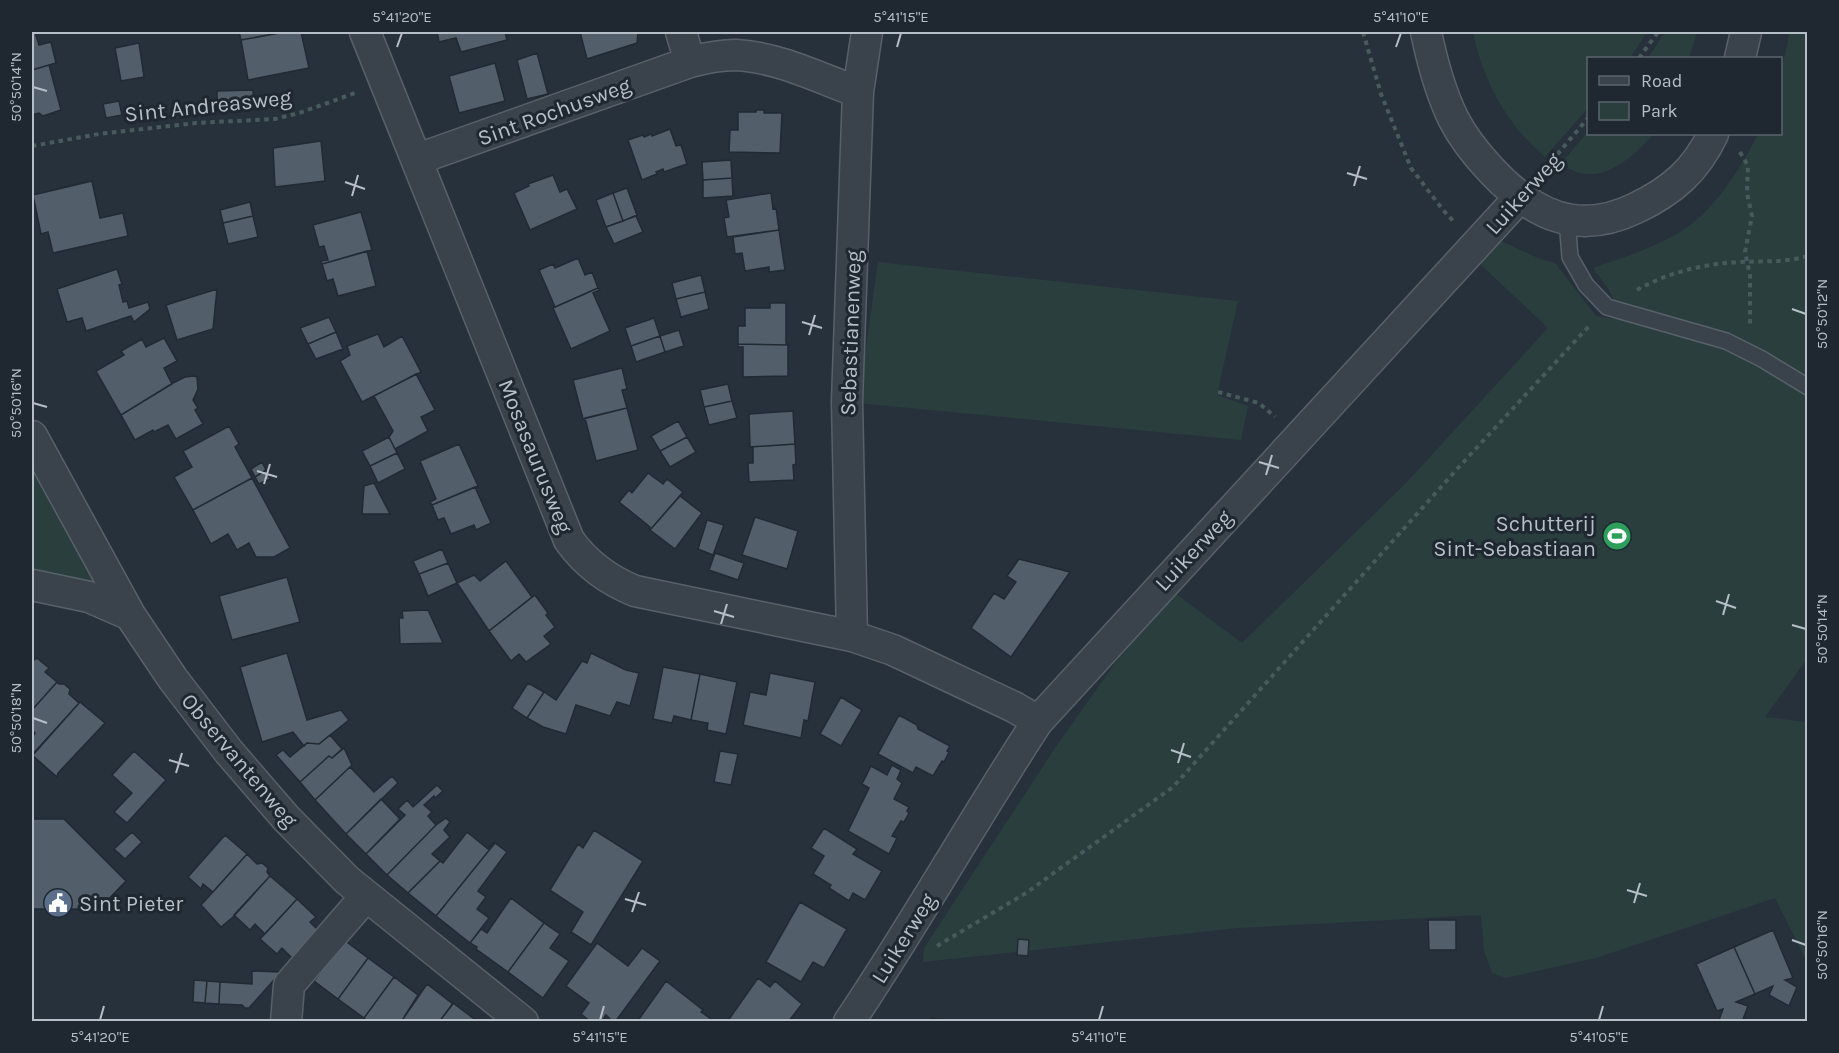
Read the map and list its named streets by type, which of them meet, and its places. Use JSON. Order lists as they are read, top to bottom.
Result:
{
  "streets": {
    "street": [
      "Sint Rochusweg",
      "Luikerweg",
      "Sebastianenweg",
      "Mosasaurusweg",
      "Observantenweg"
    ],
    "path": ["Sint Andreasweg"]
  },
  "crossings": [
    ["Sint Andreasweg", "Mosasaurusweg"],
    ["Sint Rochusweg", "Sebastianenweg"],
    ["Sint Rochusweg", "Mosasaurusweg"],
    ["Luikerweg", "Mosasaurusweg"],
    ["Sebastianenweg", "Mosasaurusweg"]
  ],
  "places": {
    "sports": ["Schutterij Sint-Sebastiaan"],
    "public building": ["Sint Pieter"]
  },
  "legend": ["Road", "Park"],
  "coordinates": [
    "5°41'20\"E",
    "5°41'15\"E",
    "5°41'10\"E",
    "50°50'14\"N",
    "50°50'12\"N",
    "50°50'16\"N",
    "50°50'18\"N",
    "5°41'05\"E"
  ]
}
